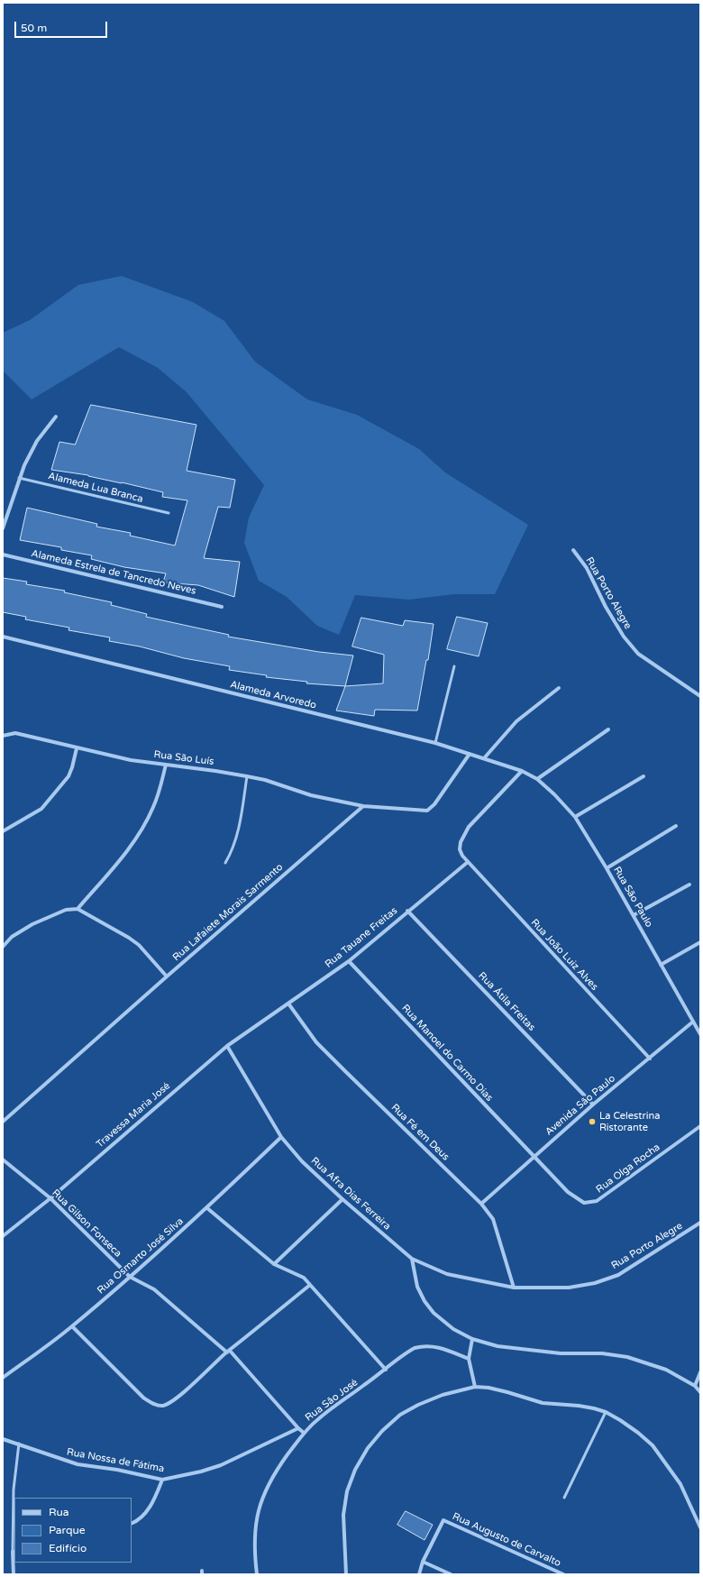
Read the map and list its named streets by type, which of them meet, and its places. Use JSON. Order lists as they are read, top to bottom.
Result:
{
  "streets": {
    "street": [
      "Alameda Estrela de Tancredo Neves",
      "Rua Porto Alegre",
      "Alameda Arvoredo",
      "Rua São Luís",
      "Rua São Paulo",
      "Rua Lafaiete Morais Sarmento",
      "Rua Tauane Freitas",
      "Rua João Luiz Alves",
      "Rua Átila Freitas",
      "Rua Manoel do Carmo Dias",
      "Avenida São Paulo",
      "Travessa Maria José",
      "Rua Fé em Deus",
      "Rua Olga Rocha",
      "Rua Afra Dias Ferreira",
      "Rua Gilson Fonseca",
      "Rua Osmarto José Silva",
      "Rua Sâo José",
      "Rua Nossa de Fátima",
      "Rua Augusto de Carvalto"
    ],
    "lane": ["Alameda Lua Branca"]
  },
  "crossings": [
    ["Rua Porto Alegre", "Rua Fé em Deus"],
    ["Rua Porto Alegre", "Rua Afra Dias Ferreira"],
    ["Alameda Arvoredo", "Rua São Paulo"],
    ["Alameda Arvoredo", "Rua João Luiz Alves"],
    ["Rua São Luís", "Rua Lafaiete Morais Sarmento"],
    ["Rua São Paulo", "Avenida São Paulo"],
    ["Rua Tauane Freitas", "Rua João Luiz Alves"],
    ["Rua Tauane Freitas", "Rua Átila Freitas"],
    ["Rua Tauane Freitas", "Rua Manoel do Carmo Dias"],
    ["Rua Tauane Freitas", "Travessa Maria José"],
    ["Rua Tauane Freitas", "Rua Fé em Deus"],
    ["Rua Tauane Freitas", "Rua Afra Dias Ferreira"],
    ["Rua João Luiz Alves", "Avenida São Paulo"],
    ["Rua Átila Freitas", "Avenida São Paulo"],
    ["Rua Manoel do Carmo Dias", "Avenida São Paulo"],
    ["Rua Manoel do Carmo Dias", "Rua Olga Rocha"],
    ["Avenida São Paulo", "Rua Fé em Deus"],
    ["Avenida São Paulo", "Rua Olga Rocha"],
    ["Travessa Maria José", "Rua Afra Dias Ferreira"],
    ["Travessa Maria José", "Rua Gilson Fonseca"],
    ["Rua Afra Dias Ferreira", "Rua Osmarto José Silva"],
    ["Rua Gilson Fonseca", "Rua Osmarto José Silva"],
    ["Rua Gilson Fonseca", "Rua Nossa de Fátima"]
  ],
  "places": ["La Celestrina Ristorante"],
  "legend": ["Rua", "Parque", "Edifício"],
  "scale_bar": "50 m"
}
